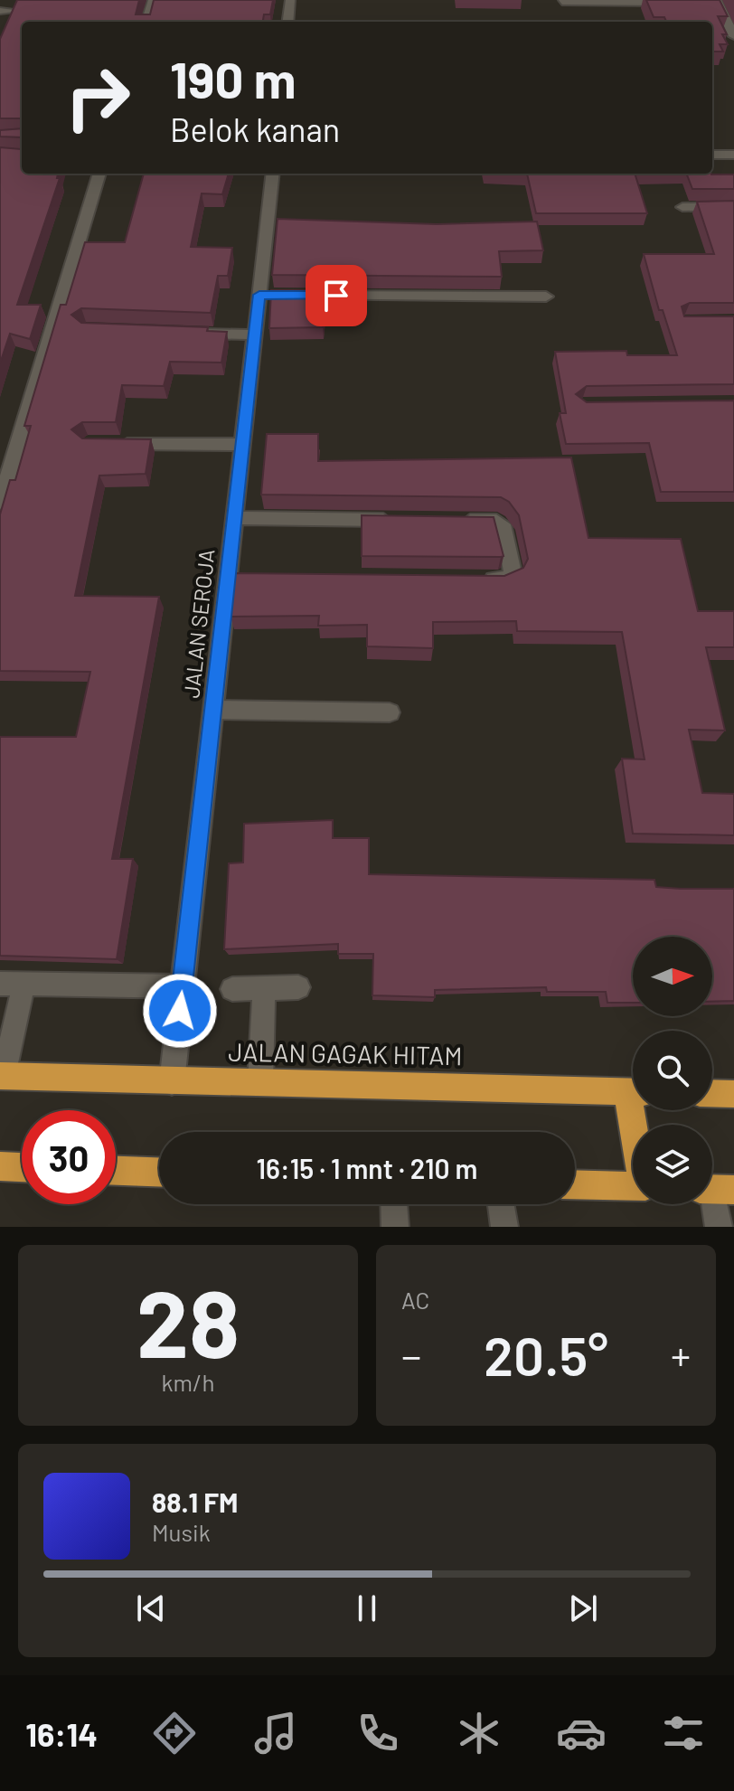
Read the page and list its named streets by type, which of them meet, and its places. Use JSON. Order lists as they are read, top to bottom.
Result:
{
  "streets": {
    "highway": ["JALAN GAGAK HITAM"],
    "street": ["JALAN SEROJA"]
  },
  "crossings": [
    ["JALAN SEROJA", "JALAN GAGAK HITAM"]
  ],
  "north": "right",
  "page": {
    "turn": ["190 m", "Belok kanan"],
    "limit": "30",
    "trip": "16:15 · 1 mnt · 210 m",
    "tile": [
      ["28", "km/h"],
      "AC"
    ],
    "heat": ["−", "20.5°", "+"],
    "song": ["88.1 FM", "Musik"],
    "tabs": "16:14"
  }
}
